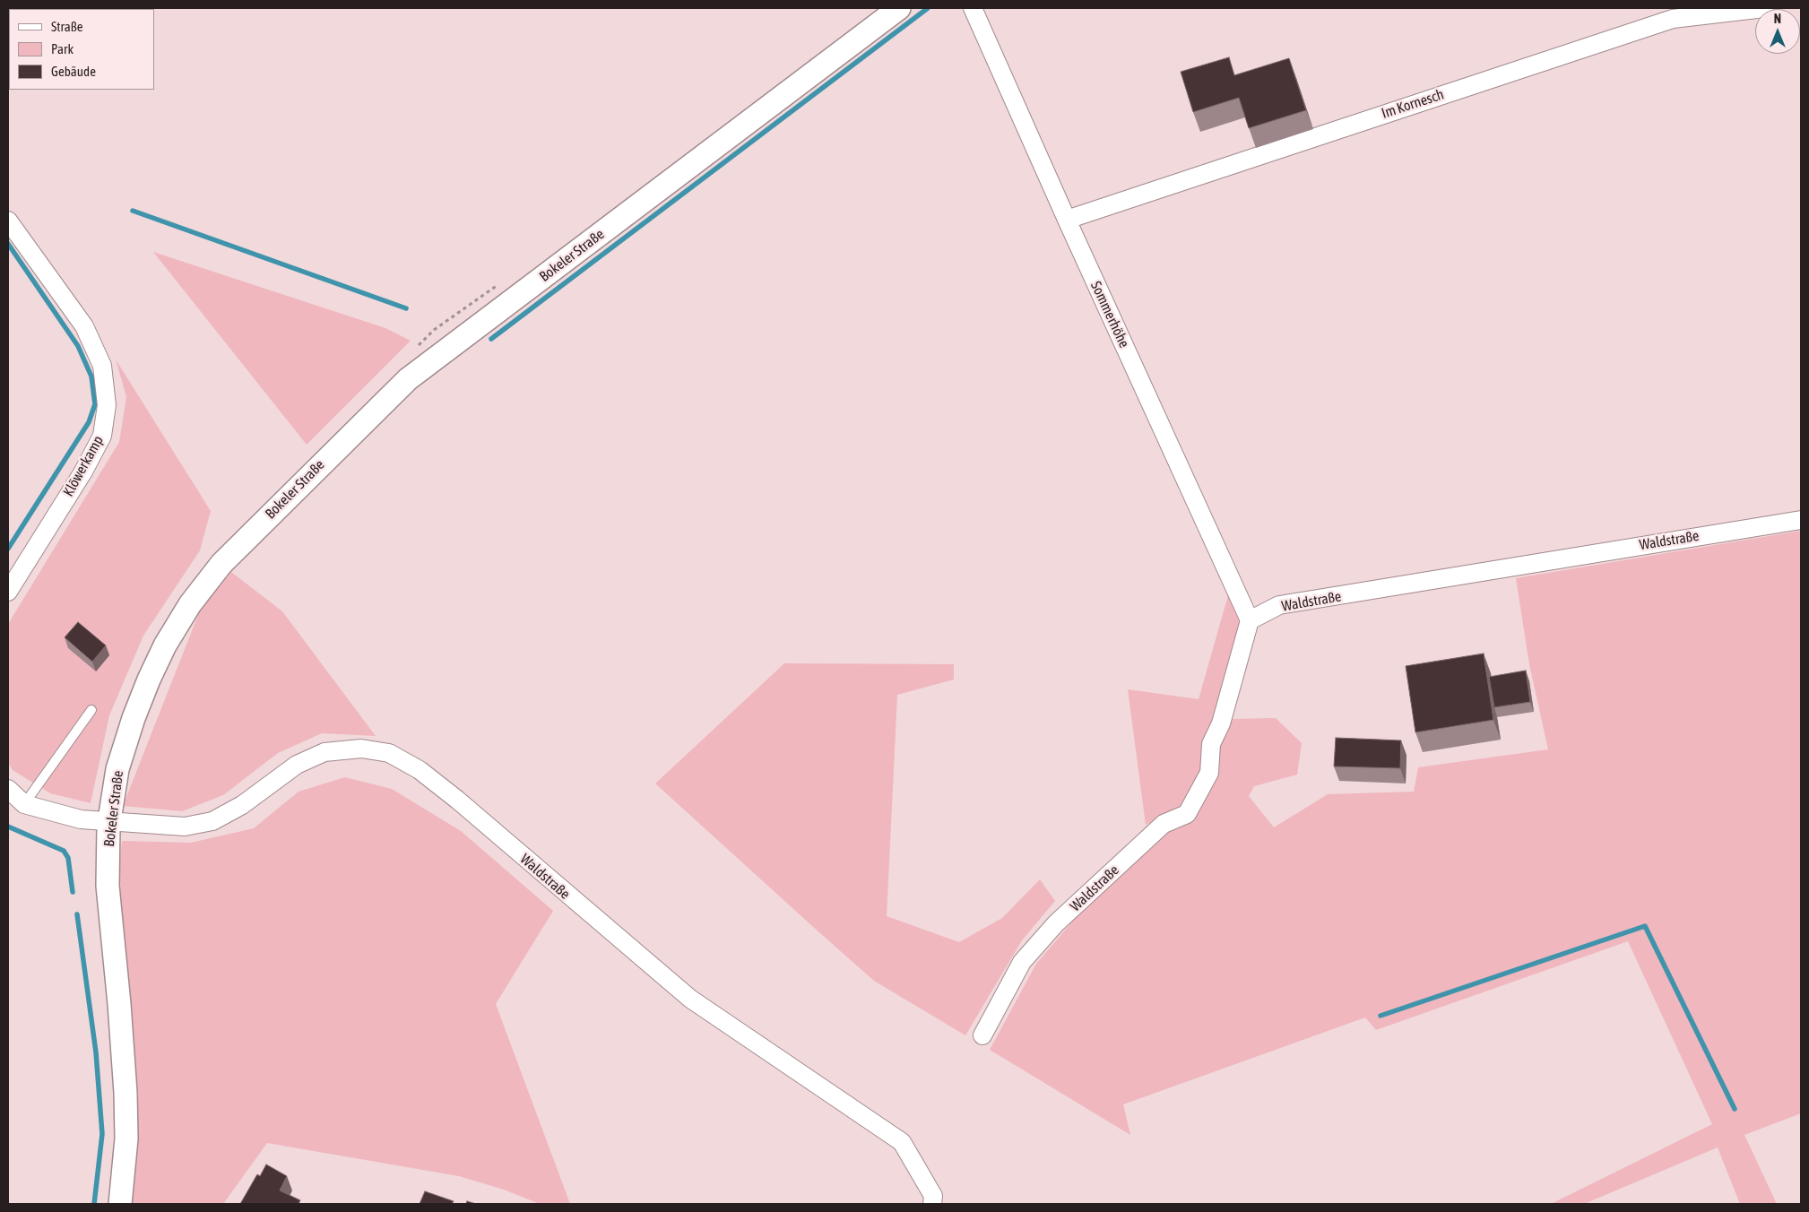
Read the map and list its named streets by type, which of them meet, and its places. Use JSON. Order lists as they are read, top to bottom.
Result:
{
  "streets": {
    "street": [
      "Im Kornesch",
      "Bokeler Straße",
      "Sommerhöhe",
      "Klöwerkamp",
      "Waldstraße"
    ]
  },
  "crossings": [
    ["Im Kornesch", "Sommerhöhe"],
    ["Bokeler Straße", "Waldstraße"],
    ["Sommerhöhe", "Waldstraße"]
  ],
  "legend": ["Straße", "Park", "Gebäude"],
  "north": "top"
}
